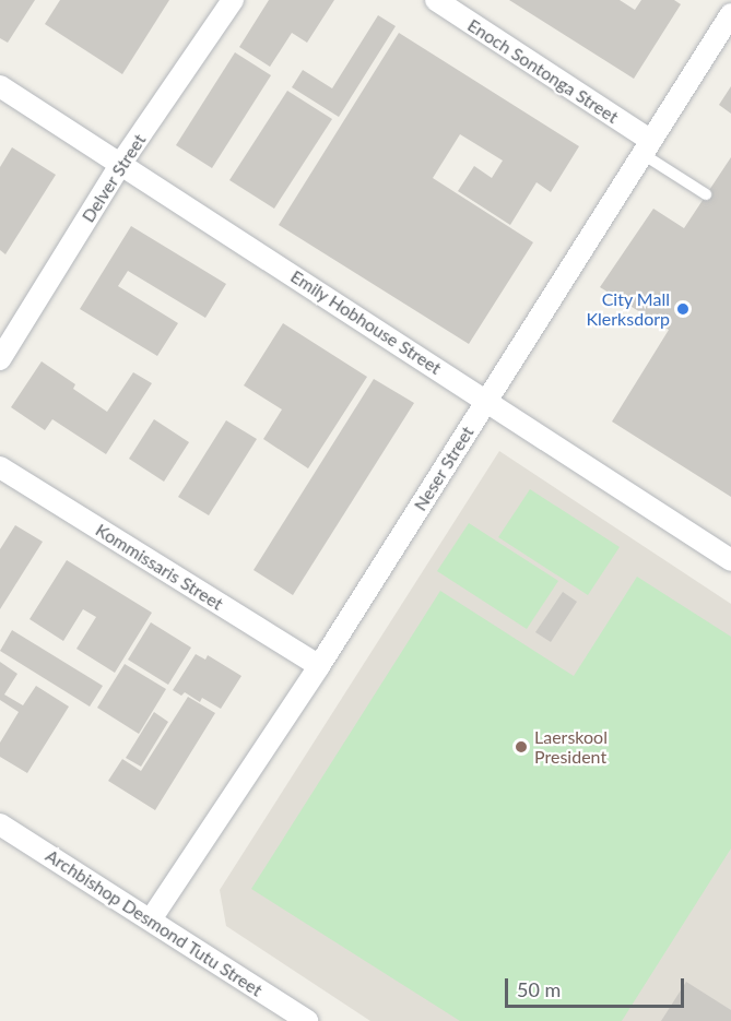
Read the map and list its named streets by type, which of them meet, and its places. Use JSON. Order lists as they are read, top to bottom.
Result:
{
  "streets": {
    "street": [
      "Enoch Sontonga Street",
      "Delver Street",
      "Emily Hobhouse Street",
      "Neser Street",
      "Kommissaris Street",
      "Archbishop Desmond Tutu Street"
    ]
  },
  "crossings": [
    ["Enoch Sontonga Street", "Neser Street"],
    ["Delver Street", "Emily Hobhouse Street"],
    ["Emily Hobhouse Street", "Neser Street"],
    ["Neser Street", "Kommissaris Street"],
    ["Neser Street", "Archbishop Desmond Tutu Street"]
  ],
  "places": ["City Mall Klerksdorp", "Laerskool President"],
  "scale_bar": "50 m"
}
